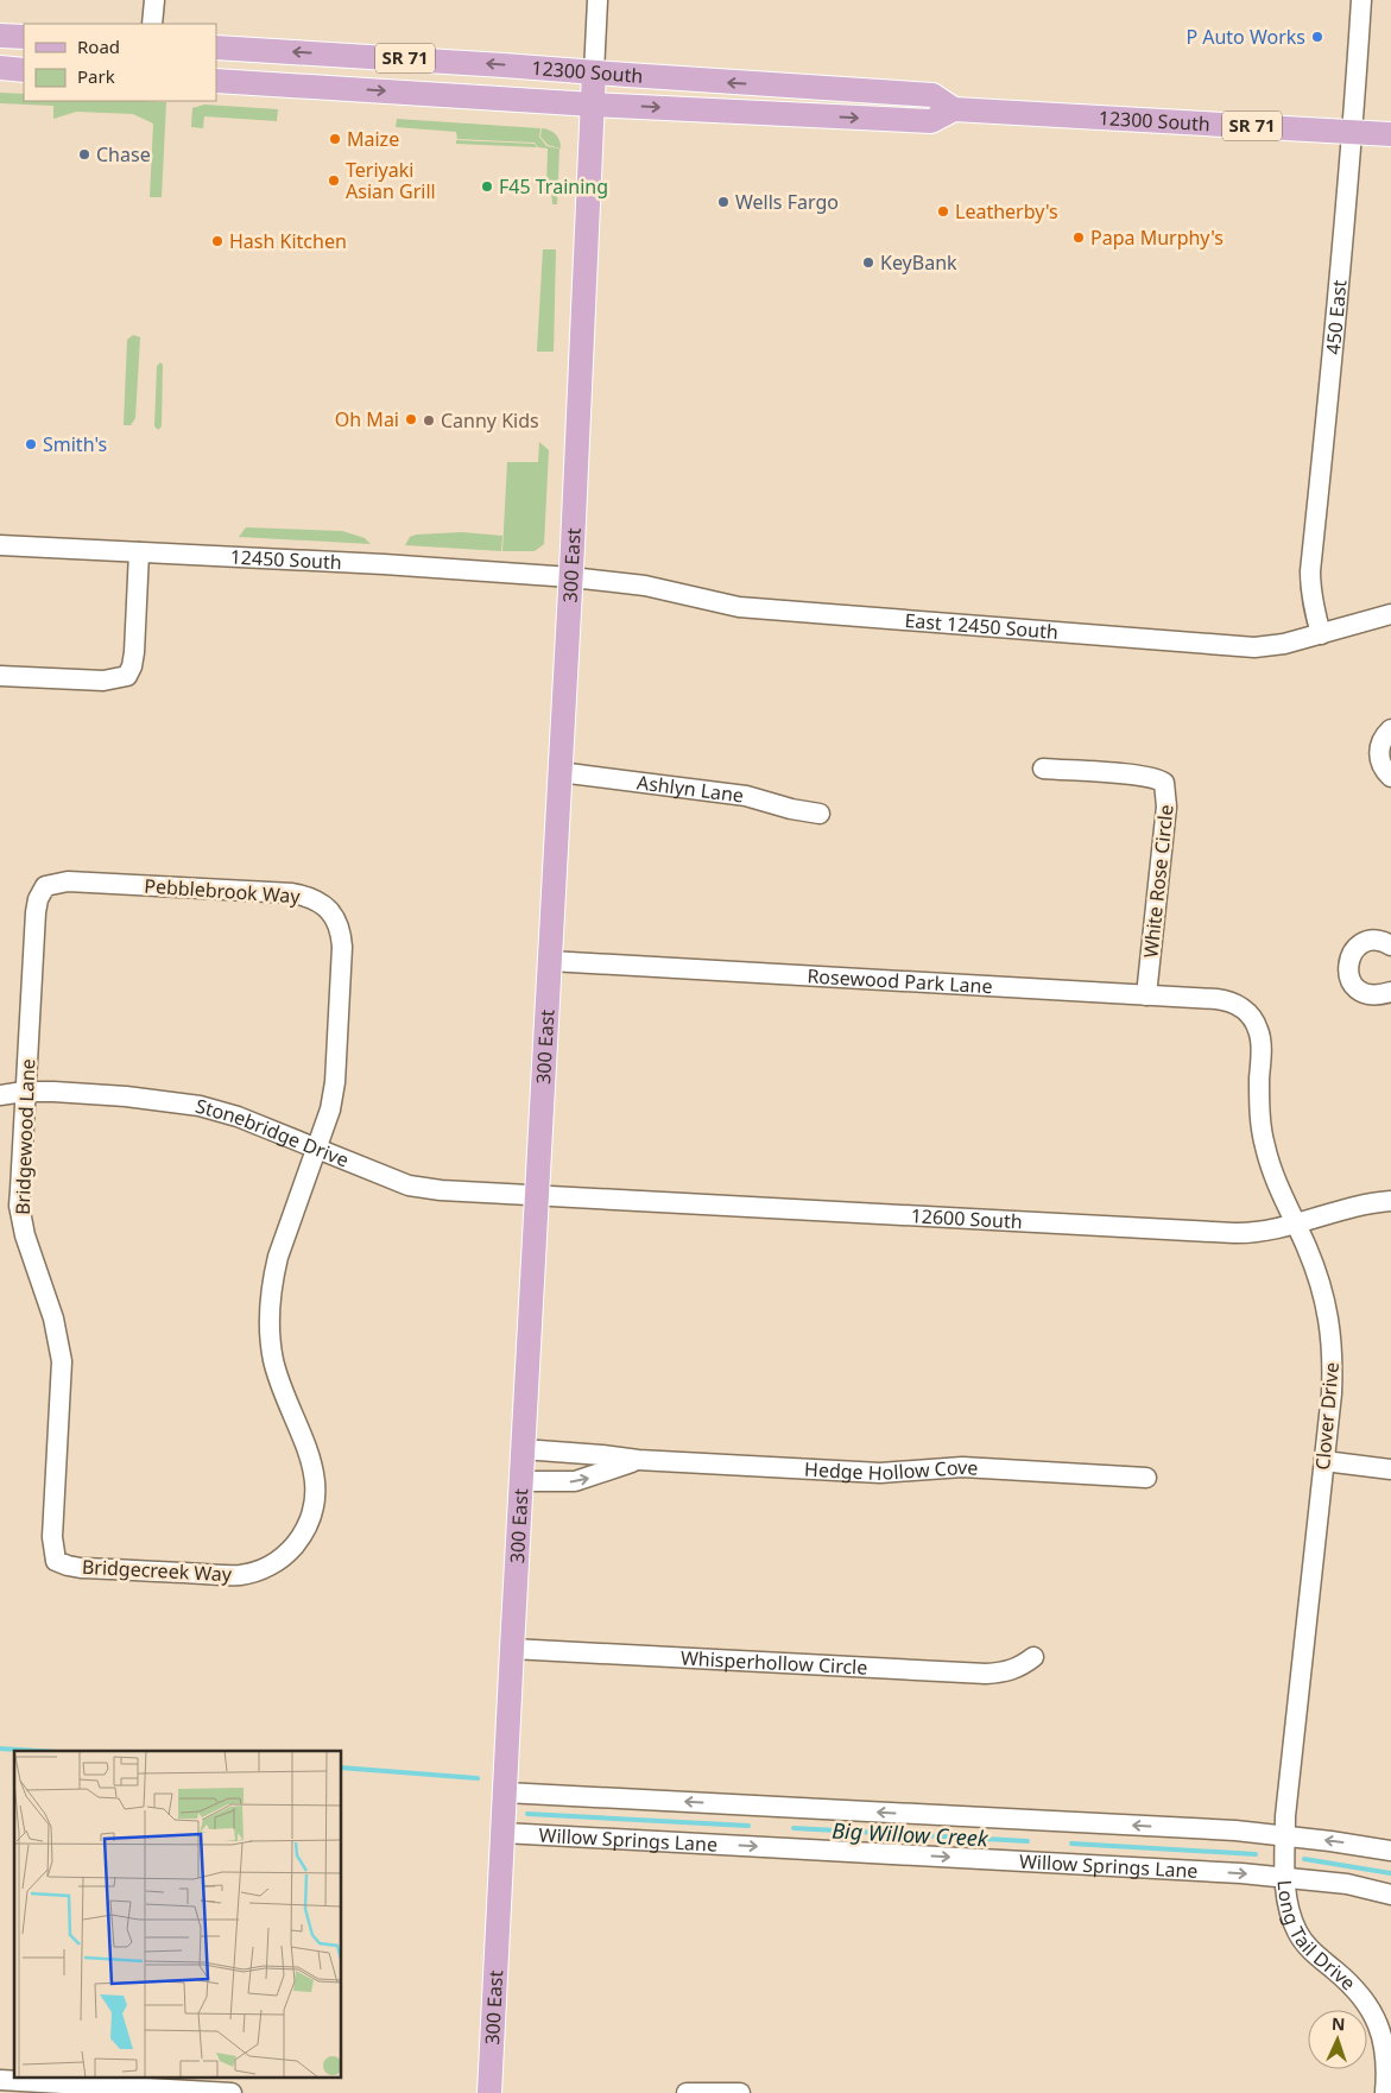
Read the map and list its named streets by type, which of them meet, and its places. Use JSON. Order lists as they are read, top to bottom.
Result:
{
  "streets": {
    "main road": ["SR 71", "12300 South", "300 East"],
    "street": [
      "450 East",
      "12450 South",
      "East 12450 South",
      "Ashlyn Lane",
      "White Rose Circle",
      "Pebblebrook Way",
      "Rosewood Park Lane",
      "Stonebridge Drive",
      "Bridgewood Lane",
      "12600 South",
      "Clover Drive",
      "Hedge Hollow Cove",
      "Bridgecreek Way",
      "Whisperhollow Circle",
      "Willow Springs Lane",
      "Long Tail Drive"
    ]
  },
  "crossings": [
    ["12300 South", "450 East"],
    ["12300 South", "300 East"],
    ["450 East", "East 12450 South"],
    ["12450 South", "300 East"],
    ["12450 South", "East 12450 South"],
    ["300 East", "East 12450 South"],
    ["300 East", "Ashlyn Lane"],
    ["300 East", "Rosewood Park Lane"],
    ["300 East", "Stonebridge Drive"],
    ["300 East", "12600 South"],
    ["300 East", "Hedge Hollow Cove"],
    ["300 East", "Whisperhollow Circle"],
    ["300 East", "Willow Springs Lane"],
    ["White Rose Circle", "Rosewood Park Lane"],
    ["Pebblebrook Way", "Stonebridge Drive"],
    ["Pebblebrook Way", "Bridgewood Lane"],
    ["Pebblebrook Way", "Bridgecreek Way"],
    ["Rosewood Park Lane", "Clover Drive"],
    ["Stonebridge Drive", "Bridgewood Lane"],
    ["Stonebridge Drive", "12600 South"],
    ["Stonebridge Drive", "Bridgecreek Way"],
    ["Bridgewood Lane", "Bridgecreek Way"],
    ["12600 South", "Clover Drive"],
    ["Clover Drive", "Long Tail Drive"],
    ["Willow Springs Lane", "Long Tail Drive"]
  ],
  "water": ["Big Willow Creek"],
  "places": [
    "P Auto Works",
    "Maize",
    "Chase",
    "Teriyaki Asian Grill",
    "F45 Training",
    "Wells Fargo",
    "Leatherby's",
    "Papa Murphy's",
    "Hash Kitchen",
    "KeyBank",
    "Oh Mai",
    "Canny Kids",
    "Smith's"
  ],
  "legend": ["Road", "Park"],
  "north": "top"
}
